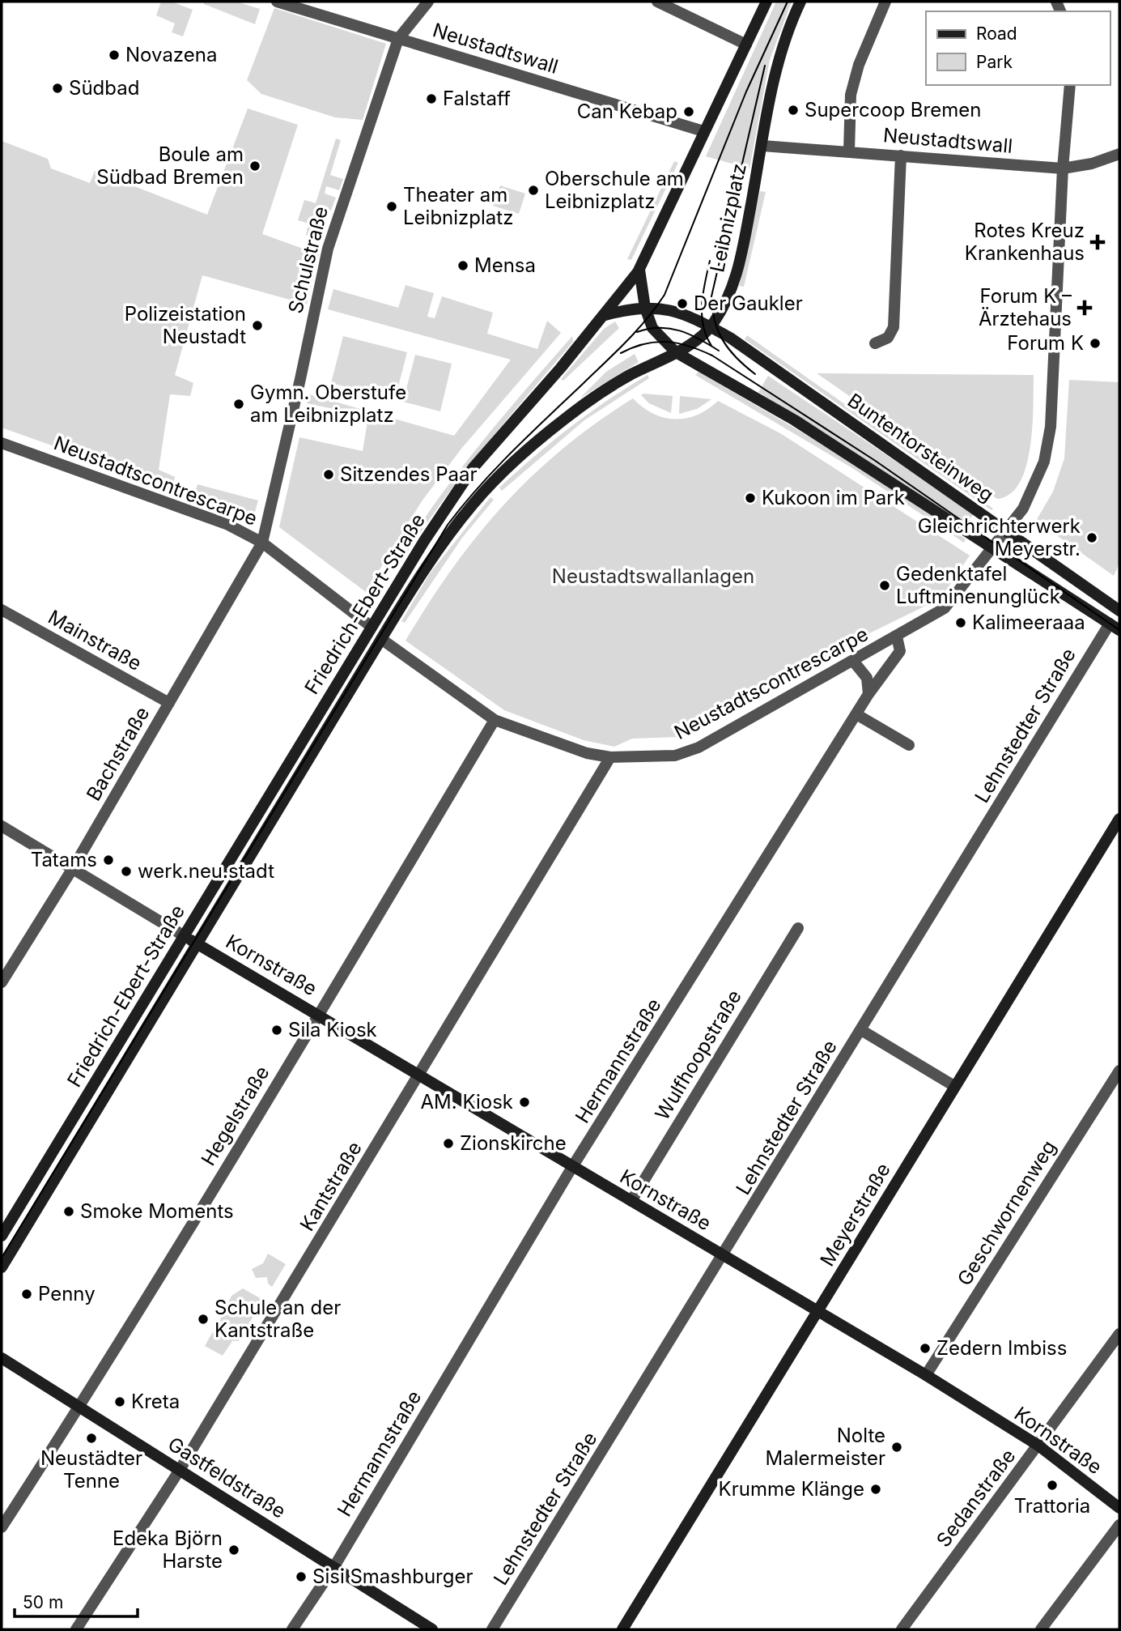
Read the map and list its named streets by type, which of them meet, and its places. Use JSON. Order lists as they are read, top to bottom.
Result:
{
  "streets": {
    "street": [
      "Neustadtswall",
      "Leibnizplatz",
      "Schulstraße",
      "Buntentorsteinweg",
      "Neustadtscontrescarpe",
      "Friedrich-Ebert-Straße",
      "Mainstraße",
      "Lehnstedter Straße",
      "Bachstraße",
      "Kornstraße",
      "Wulfhoopstraße",
      "Hermannstraße",
      "Hegelstraße",
      "Kantstraße",
      "Geschwornenweg",
      "Meyerstraße",
      "Gastfeldstraße",
      "Sedanstraße"
    ]
  },
  "crossings": [
    ["Neustadtswall", "Leibnizplatz"],
    ["Neustadtswall", "Schulstraße"],
    ["Neustadtswall", "Neustadtscontrescarpe"],
    ["Neustadtswall", "Friedrich-Ebert-Straße"],
    ["Leibnizplatz", "Buntentorsteinweg"],
    ["Leibnizplatz", "Friedrich-Ebert-Straße"],
    ["Schulstraße", "Neustadtscontrescarpe"],
    ["Schulstraße", "Bachstraße"],
    ["Buntentorsteinweg", "Neustadtscontrescarpe"],
    ["Buntentorsteinweg", "Friedrich-Ebert-Straße"],
    ["Buntentorsteinweg", "Lehnstedter Straße"],
    ["Neustadtscontrescarpe", "Friedrich-Ebert-Straße"],
    ["Neustadtscontrescarpe", "Bachstraße"],
    ["Neustadtscontrescarpe", "Hermannstraße"],
    ["Neustadtscontrescarpe", "Hegelstraße"],
    ["Neustadtscontrescarpe", "Kantstraße"],
    ["Friedrich-Ebert-Straße", "Kornstraße"],
    ["Mainstraße", "Bachstraße"],
    ["Lehnstedter Straße", "Kornstraße"],
    ["Kornstraße", "Wulfhoopstraße"],
    ["Kornstraße", "Hermannstraße"],
    ["Kornstraße", "Hegelstraße"],
    ["Kornstraße", "Kantstraße"],
    ["Kornstraße", "Geschwornenweg"],
    ["Kornstraße", "Meyerstraße"],
    ["Kornstraße", "Sedanstraße"],
    ["Hermannstraße", "Gastfeldstraße"],
    ["Hegelstraße", "Gastfeldstraße"],
    ["Kantstraße", "Gastfeldstraße"]
  ],
  "parks": ["Neustadtswallanlagen"],
  "places": {
    "other": [
      "Novazena",
      "Südbad",
      "Falstaff",
      "Supercoop Bremen",
      "Can Kebap",
      "Boule am Südbad Bremen",
      "Oberschule am Leibnizplatz",
      "Theater am Leibnizplatz",
      "Mensa",
      "Der Gaukler",
      "Polizeistation Neustadt",
      "Forum K",
      "Gymn. Oberstufe am Leibnizplatz",
      "Sitzendes Paar",
      "Kukoon im Park",
      "Gleichrichterwerk Meyerstr.",
      "Gedenktafel Luftminenunglück",
      "Kalimeeraaa",
      "Tatams",
      "werk.neu.stadt",
      "Sila Kiosk",
      "AM. Kiosk",
      "Zionskirche",
      "Smoke Moments",
      "Penny",
      "Schule an der Kantstraße",
      "Zedern Imbiss",
      "Kreta",
      "Neustädter Tenne",
      "Nolte Malermeister",
      "Trattoria",
      "Krumme Klänge",
      "Edeka Björn Harste",
      "Sisi Smashburger"
    ],
    "health": ["Rotes Kreuz Krankenhaus", "Forum K – Ärztehaus"]
  },
  "legend": ["Road", "Park"],
  "scale_bar": "50 m"
}
